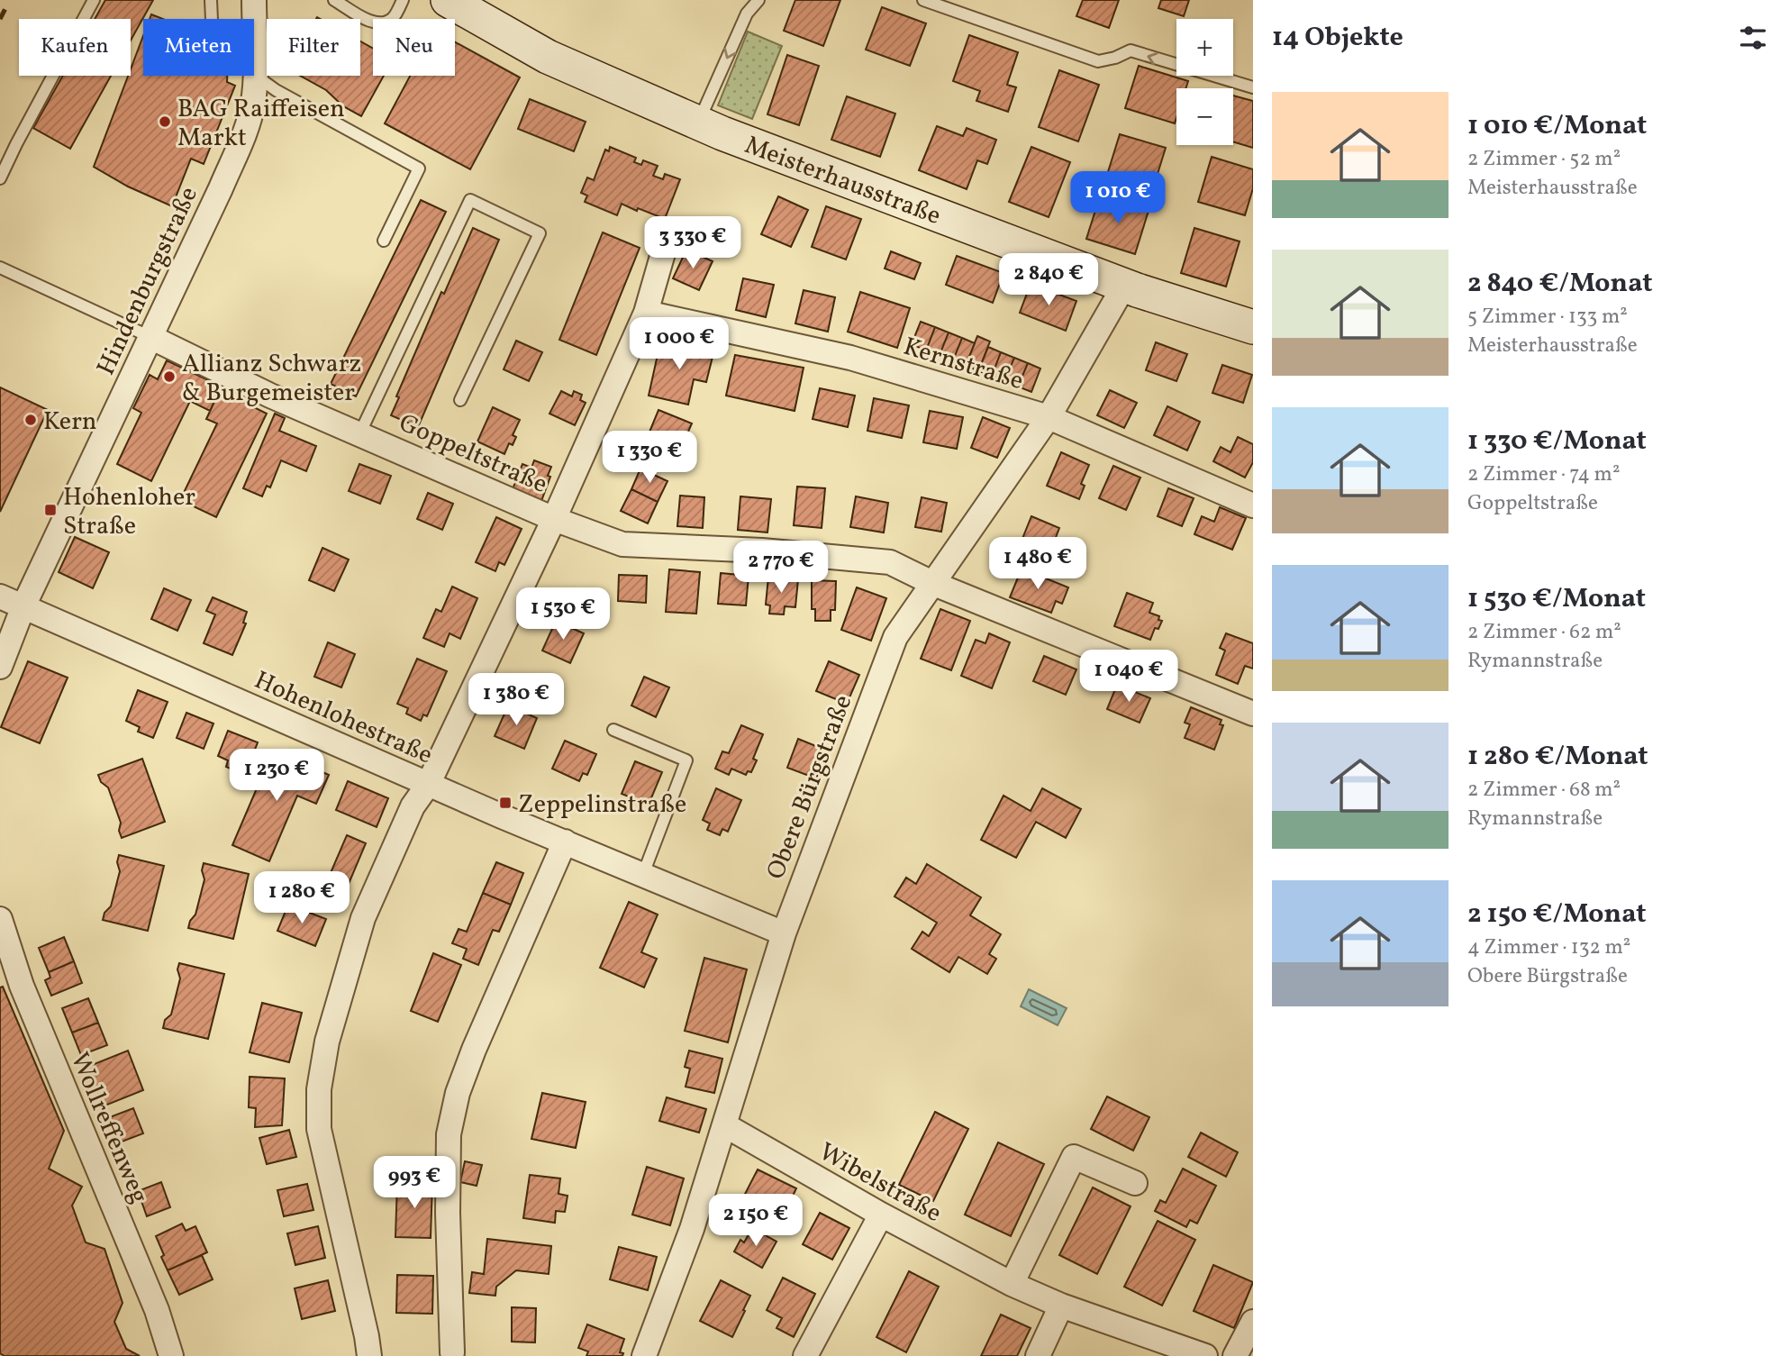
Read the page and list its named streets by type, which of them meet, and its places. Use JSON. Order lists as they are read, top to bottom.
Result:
{
  "streets": {
    "street": [
      "Meisterhausstraße",
      "Hindenburgstraße",
      "Kernstraße",
      "Goppeltstraße",
      "Hohenlohestraße",
      "Obere Bürgstraße",
      "Wollreffenweg",
      "Wibelstraße"
    ]
  },
  "crossings": [
    ["Meisterhausstraße", "Obere Bürgstraße"],
    ["Hindenburgstraße", "Goppeltstraße"],
    ["Hindenburgstraße", "Hohenlohestraße"],
    ["Kernstraße", "Obere Bürgstraße"],
    ["Goppeltstraße", "Obere Bürgstraße"],
    ["Hohenlohestraße", "Obere Bürgstraße"],
    ["Obere Bürgstraße", "Wibelstraße"]
  ],
  "places": {
    "other": ["BAG Raiffeisen Markt", "Allianz Schwarz & Burgemeister", "Kern"],
    "transit": ["Hohenloher Straße", "Zeppelinstraße"]
  },
  "page": {
    "heading": "14 Objekte",
    "map_buttons": ["+", "−"],
    "chip": [
      "Kaufen",
      "Mieten",
      "Filter",
      "Neu"
    ],
    "list": [
      {
        "name": "1 010 €/Monat",
        "note": "2 Zimmer · 52 m² · Meisterhausstraße"
      },
      {
        "name": "2 840 €/Monat",
        "note": "5 Zimmer · 133 m² · Meisterhausstraße"
      },
      {
        "name": "1 330 €/Monat",
        "note": "2 Zimmer · 74 m² · Goppeltstraße"
      },
      {
        "name": "1 530 €/Monat",
        "note": "2 Zimmer · 62 m² · Rymannstraße"
      },
      {
        "name": "1 280 €/Monat",
        "note": "2 Zimmer · 68 m² · Rymannstraße"
      },
      {
        "name": "2 150 €/Monat",
        "note": "4 Zimmer · 132 m² · Obere Bürgstraße"
      }
    ],
    "price": [
      "1 010 €",
      "3 330 €",
      "2 840 €",
      "1 000 €",
      "1 330 €",
      "1 480 €",
      "2 770 €",
      "1 530 €",
      "1 040 €",
      "1 380 €",
      "1 230 €",
      "1 280 €",
      "993 €",
      "2 150 €"
    ]
  }
}
